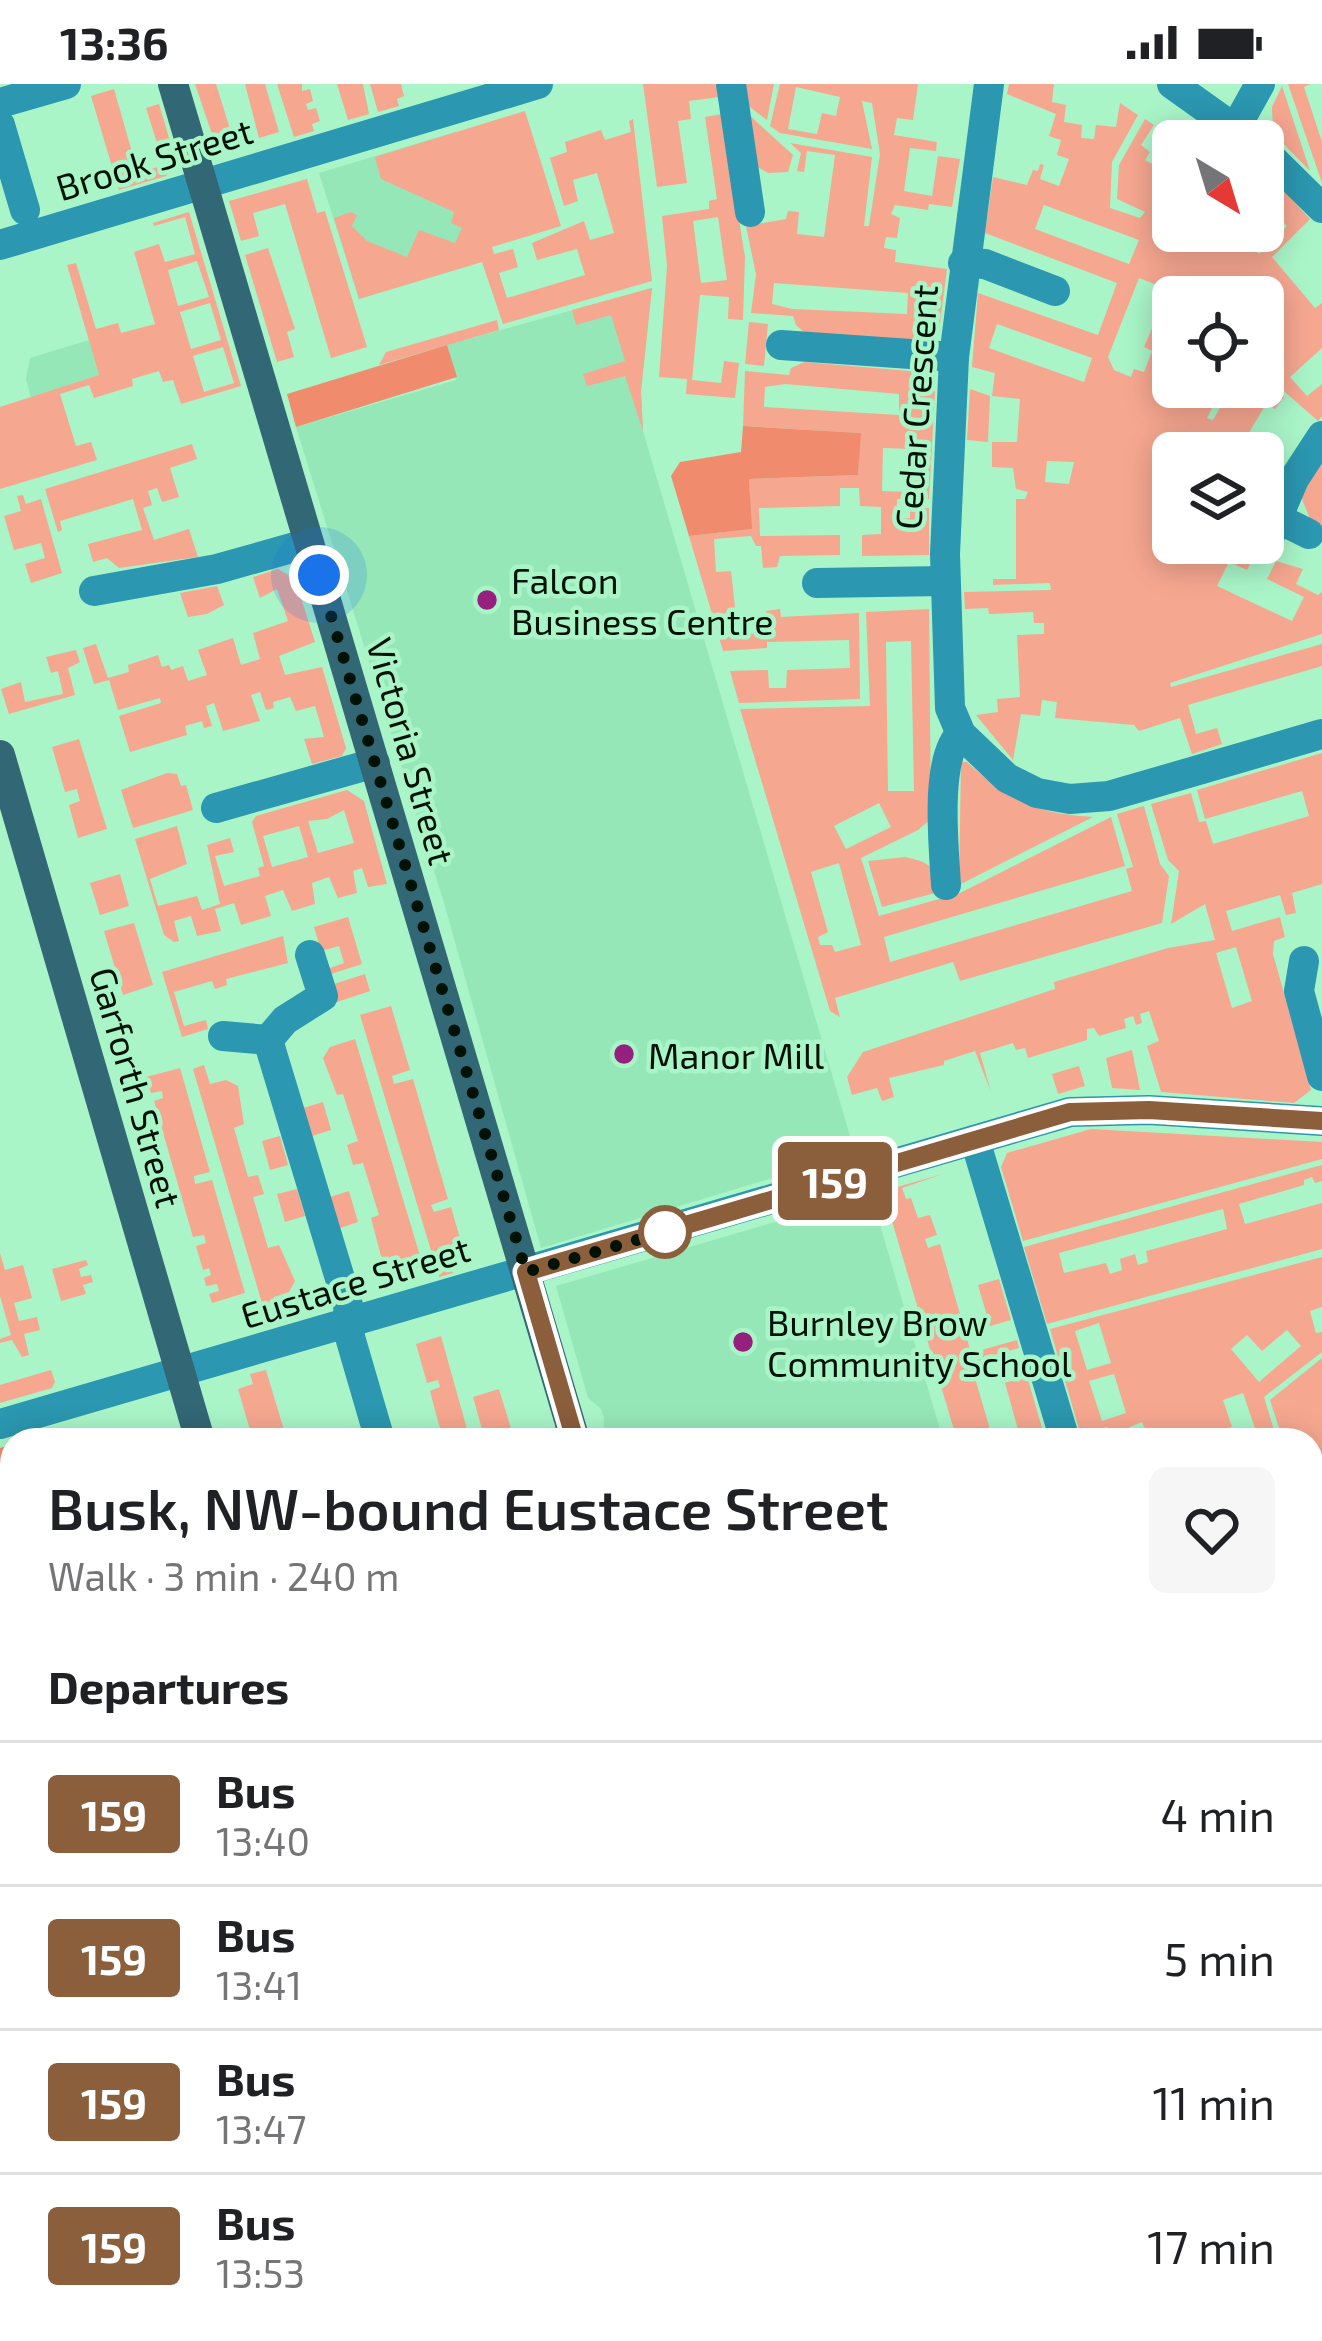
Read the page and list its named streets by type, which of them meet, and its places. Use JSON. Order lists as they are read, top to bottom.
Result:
{
  "streets": {
    "street": [
      "Brook Street",
      "Cedar Crescent",
      "Victoria Street",
      "Garforth Street",
      "Eustace Street"
    ]
  },
  "crossings": [
    ["Brook Street", "Victoria Street"],
    ["Victoria Street", "Eustace Street"],
    ["Garforth Street", "Eustace Street"]
  ],
  "places": ["Falcon Business Centre", "Manor Mill", "Burnley Brow Community School"],
  "lines": ["bus line 159"],
  "north": "bottom right",
  "page": {
    "status": "13:36",
    "on_map": "159",
    "heading": [
      ["Busk, NW-bound Eustace Street", "Walk · 3 min · 240 m"],
      "Departures"
    ],
    "list": [
      {
        "mark": "159",
        "name": "Bus",
        "note": "13:40",
        "value": "4 min"
      },
      {
        "mark": "159",
        "name": "Bus",
        "note": "13:41",
        "value": "5 min"
      },
      {
        "mark": "159",
        "name": "Bus",
        "note": "13:47",
        "value": "11 min"
      },
      {
        "mark": "159",
        "name": "Bus",
        "note": "13:53",
        "value": "17 min"
      }
    ]
  }
}
